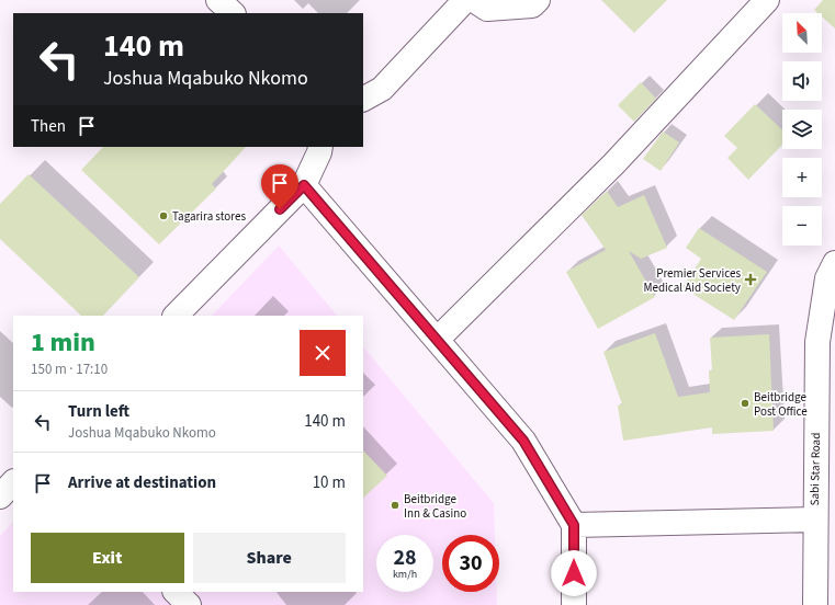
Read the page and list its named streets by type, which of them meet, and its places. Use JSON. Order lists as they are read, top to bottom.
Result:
{
  "streets": {
    "street": ["Sabi Star Road"]
  },
  "places": {
    "other": ["Tagarira stores", "Beitbridge Post Office", "Beitbridge Inn & Casino"],
    "health": ["Premier Services Medical Aid Society"]
  },
  "north": "top left",
  "page": {
    "map_buttons": ["+", "−"],
    "turn": ["140 m", "Joshua Mqabuko Nkomo"],
    "then": "Then",
    "heading": ["1 min", "150 m · 17:10"],
    "list": [
      {
        "name": "Turn left",
        "note": "Joshua Mqabuko Nkomo",
        "value": "140 m"
      },
      {
        "name": "Arrive at destination",
        "value": "10 m"
      }
    ],
    "buttons": ["Exit", "Share"],
    "speed": "28 km/h",
    "limit": "30"
  }
}
